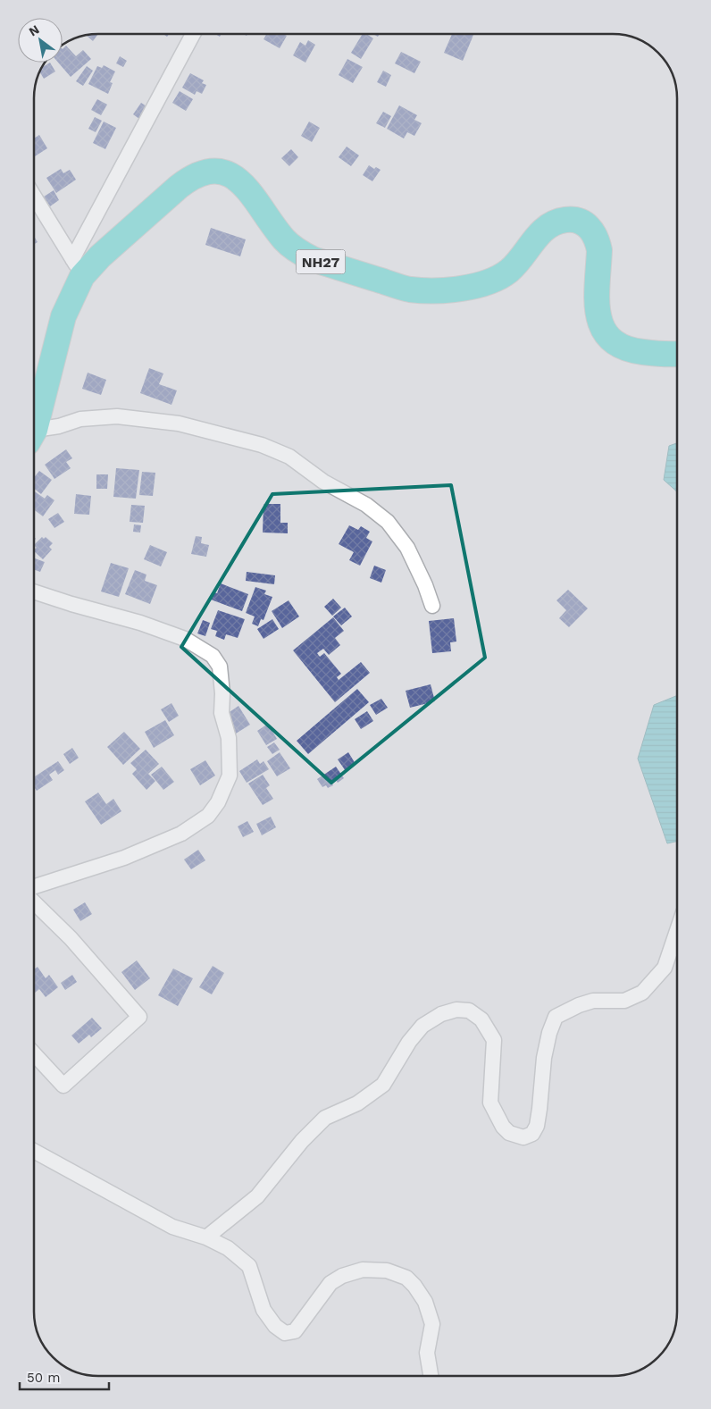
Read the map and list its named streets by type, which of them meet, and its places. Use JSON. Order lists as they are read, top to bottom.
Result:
{
  "streets": {
    "highway": ["NH27"]
  },
  "scale_bar": "50 m",
  "north": "top left"
}
